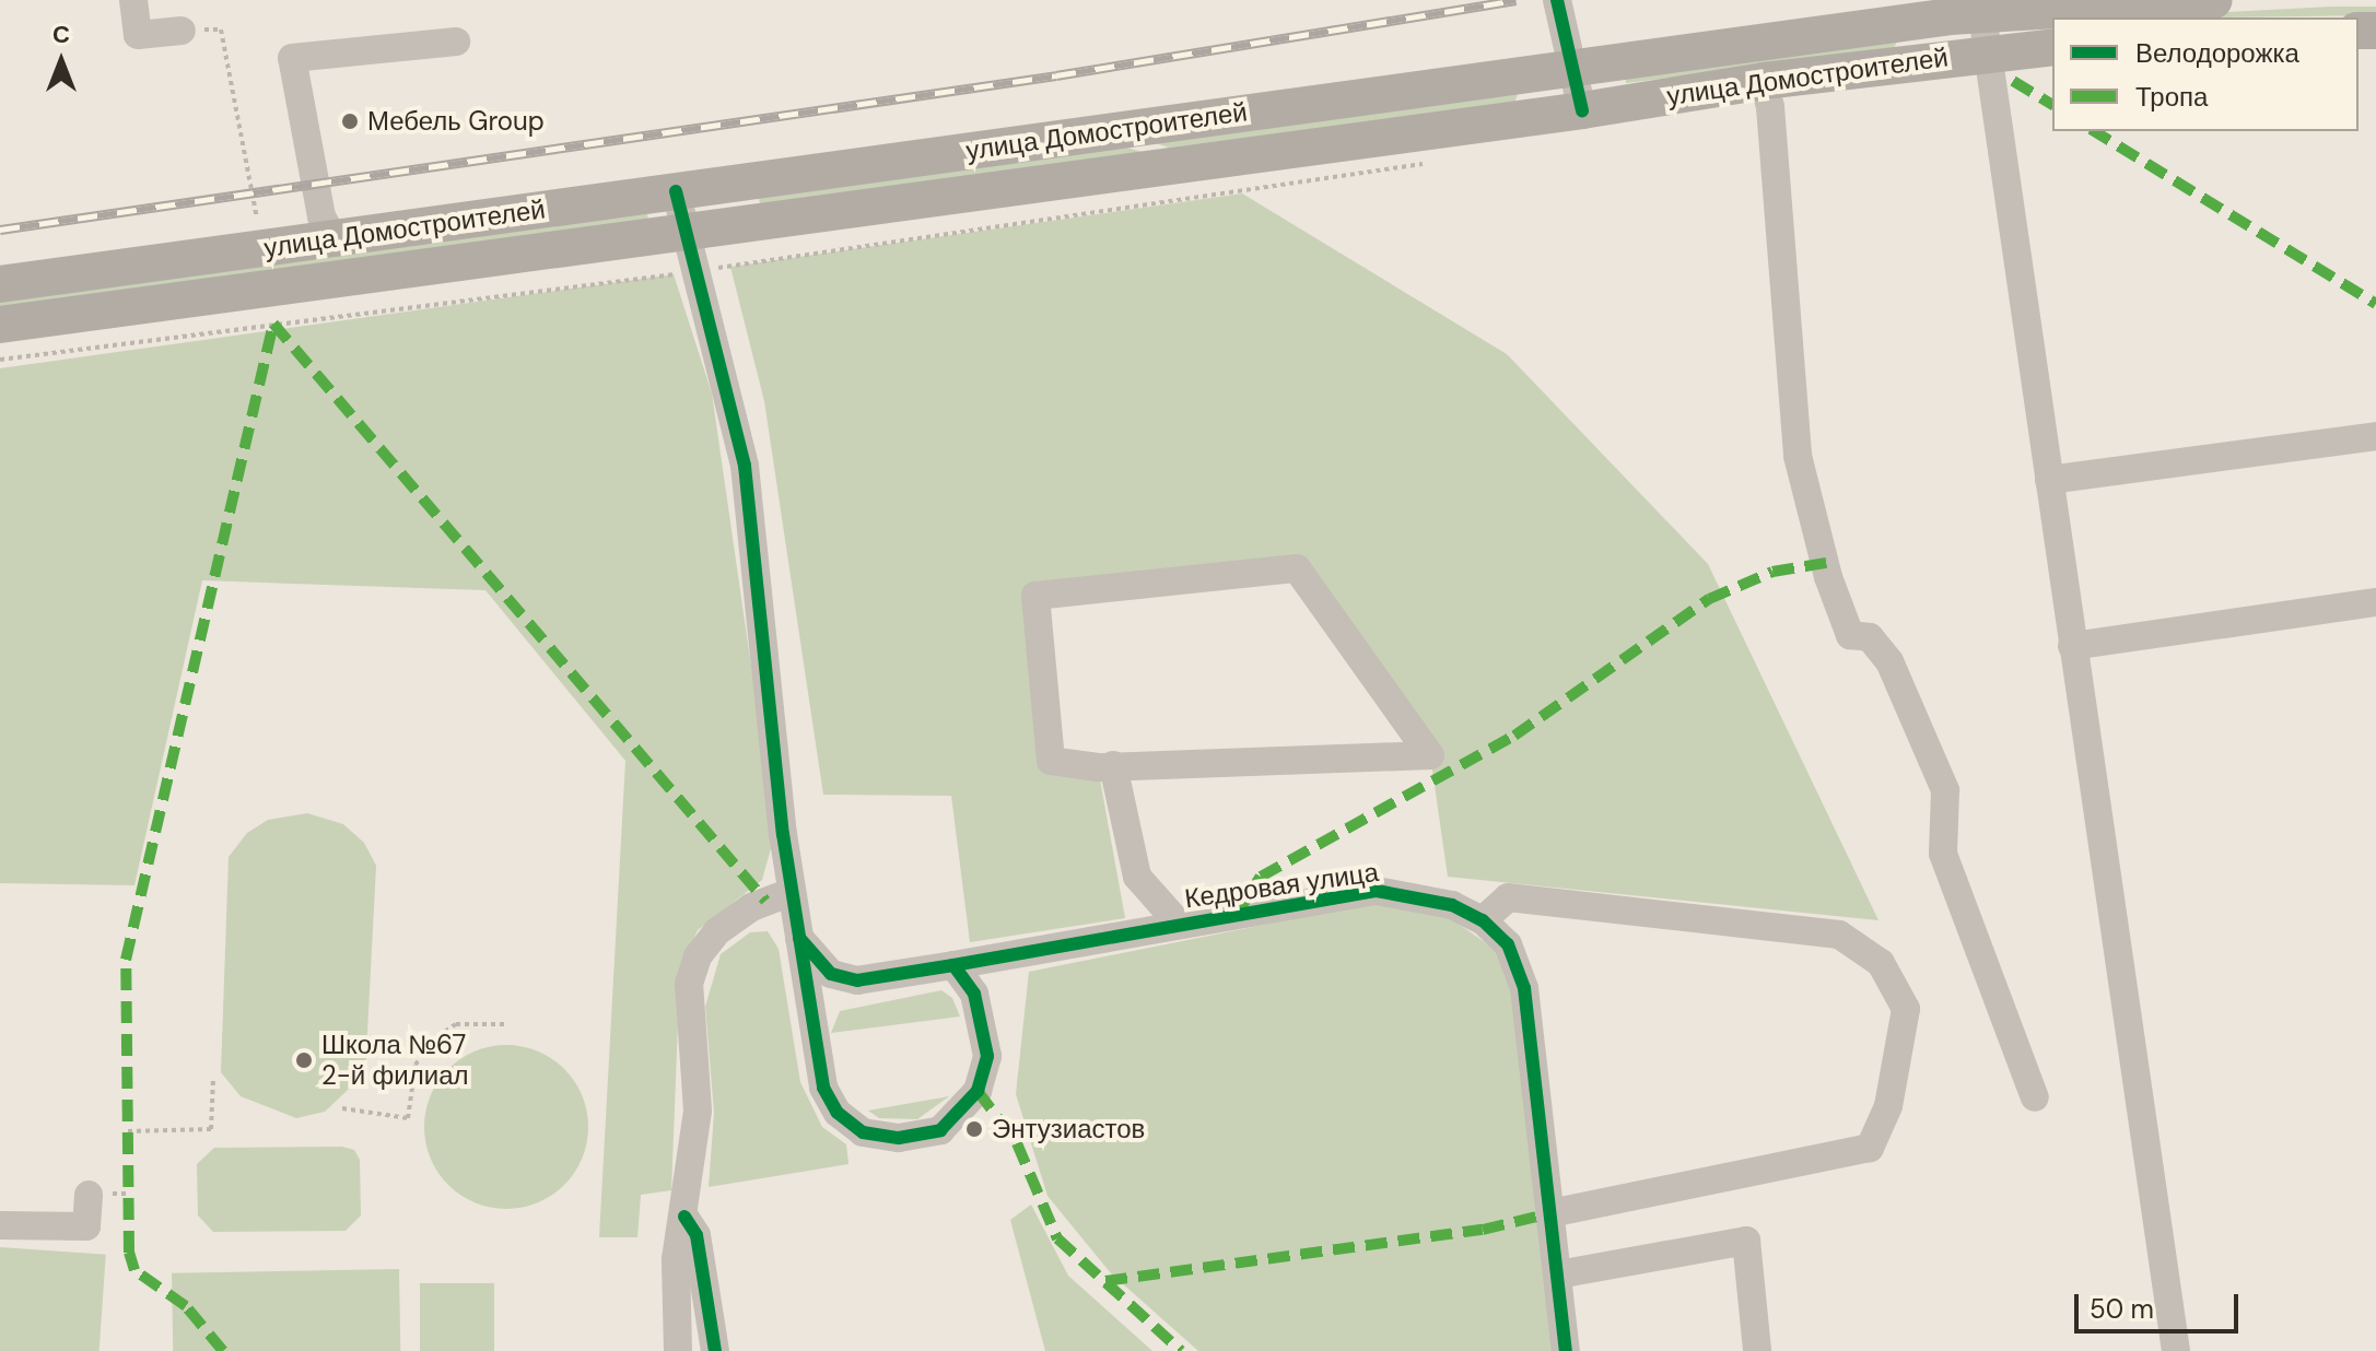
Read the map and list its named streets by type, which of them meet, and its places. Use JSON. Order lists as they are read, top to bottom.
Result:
{
  "streets": {
    "main road": ["улица Домостроителей"],
    "street": ["Кедровая улица"]
  },
  "places": ["Мебель Group", "Школа №67 2-й филиал", "Энтузиастов"],
  "legend": ["Велодорожка", "Тропа"],
  "scale_bar": "50 m",
  "north": "top"
}
